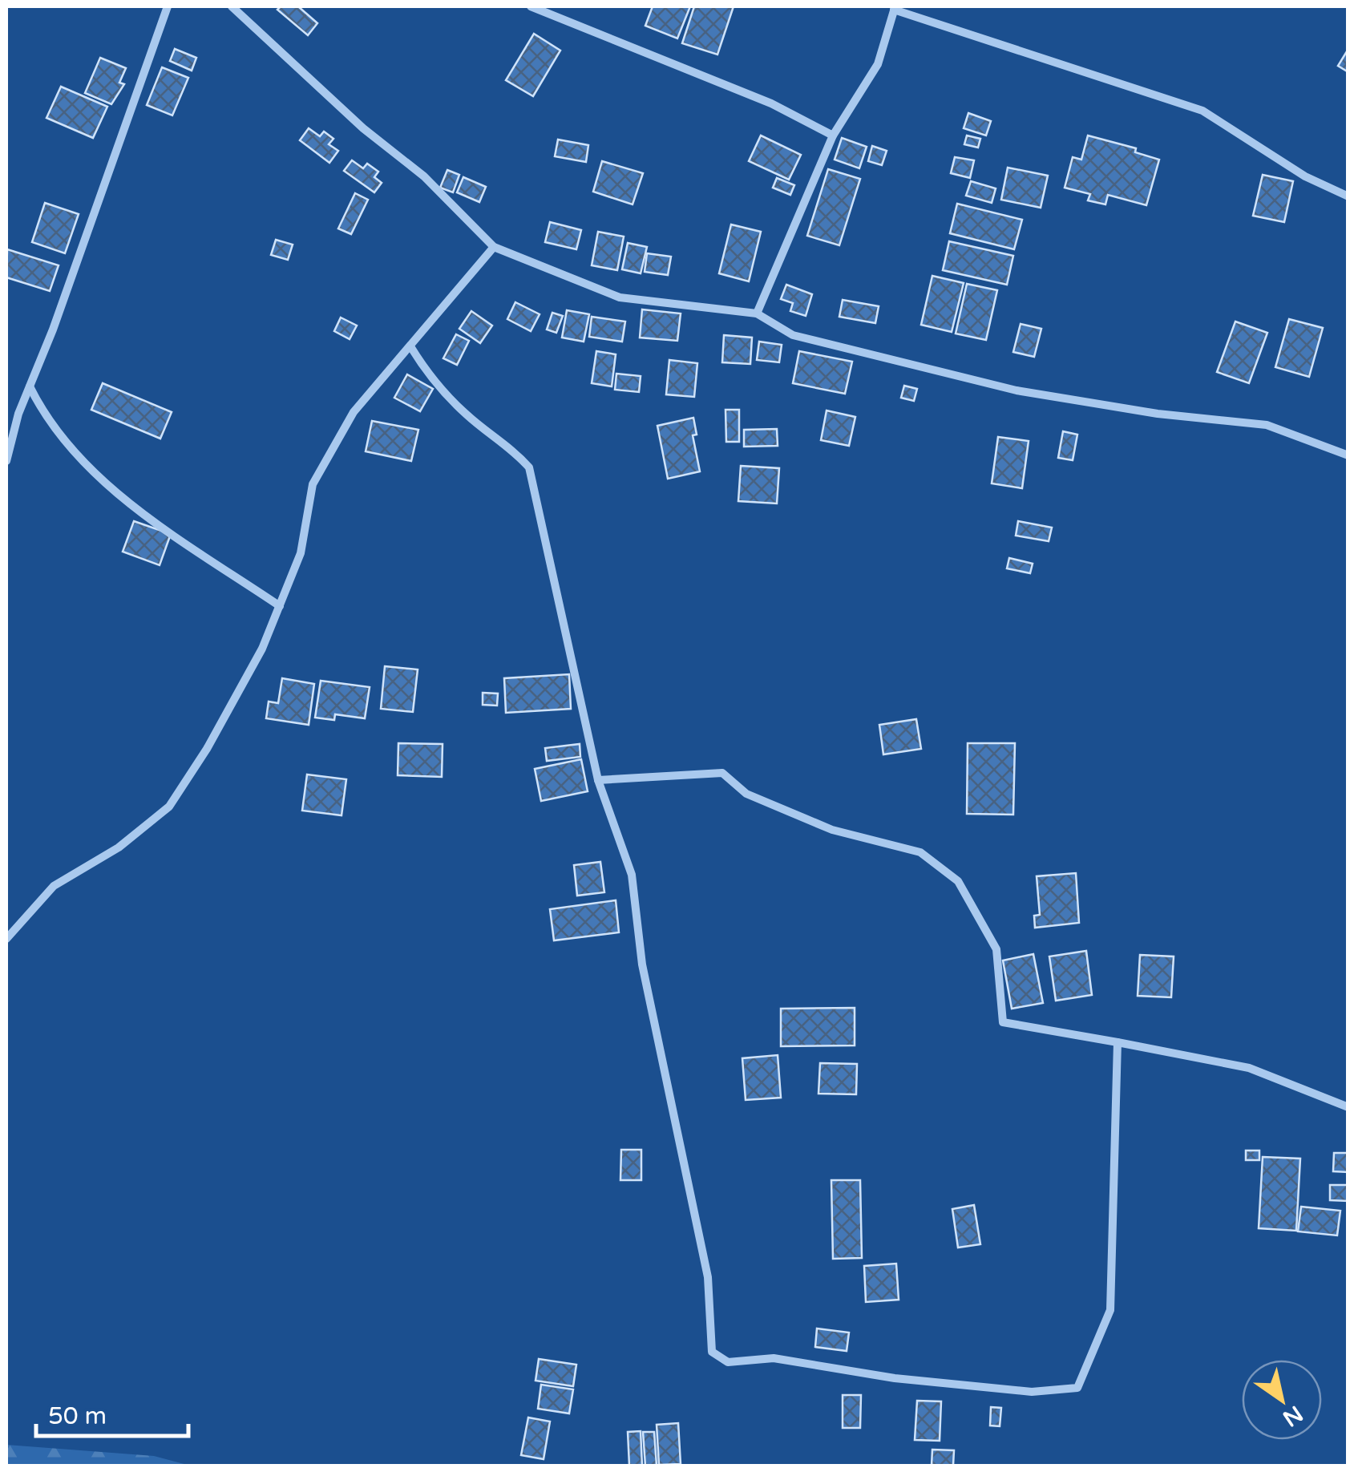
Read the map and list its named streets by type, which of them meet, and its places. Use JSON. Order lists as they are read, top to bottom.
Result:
{
  "scale_bar": "50 m",
  "north": "bottom right"
}
